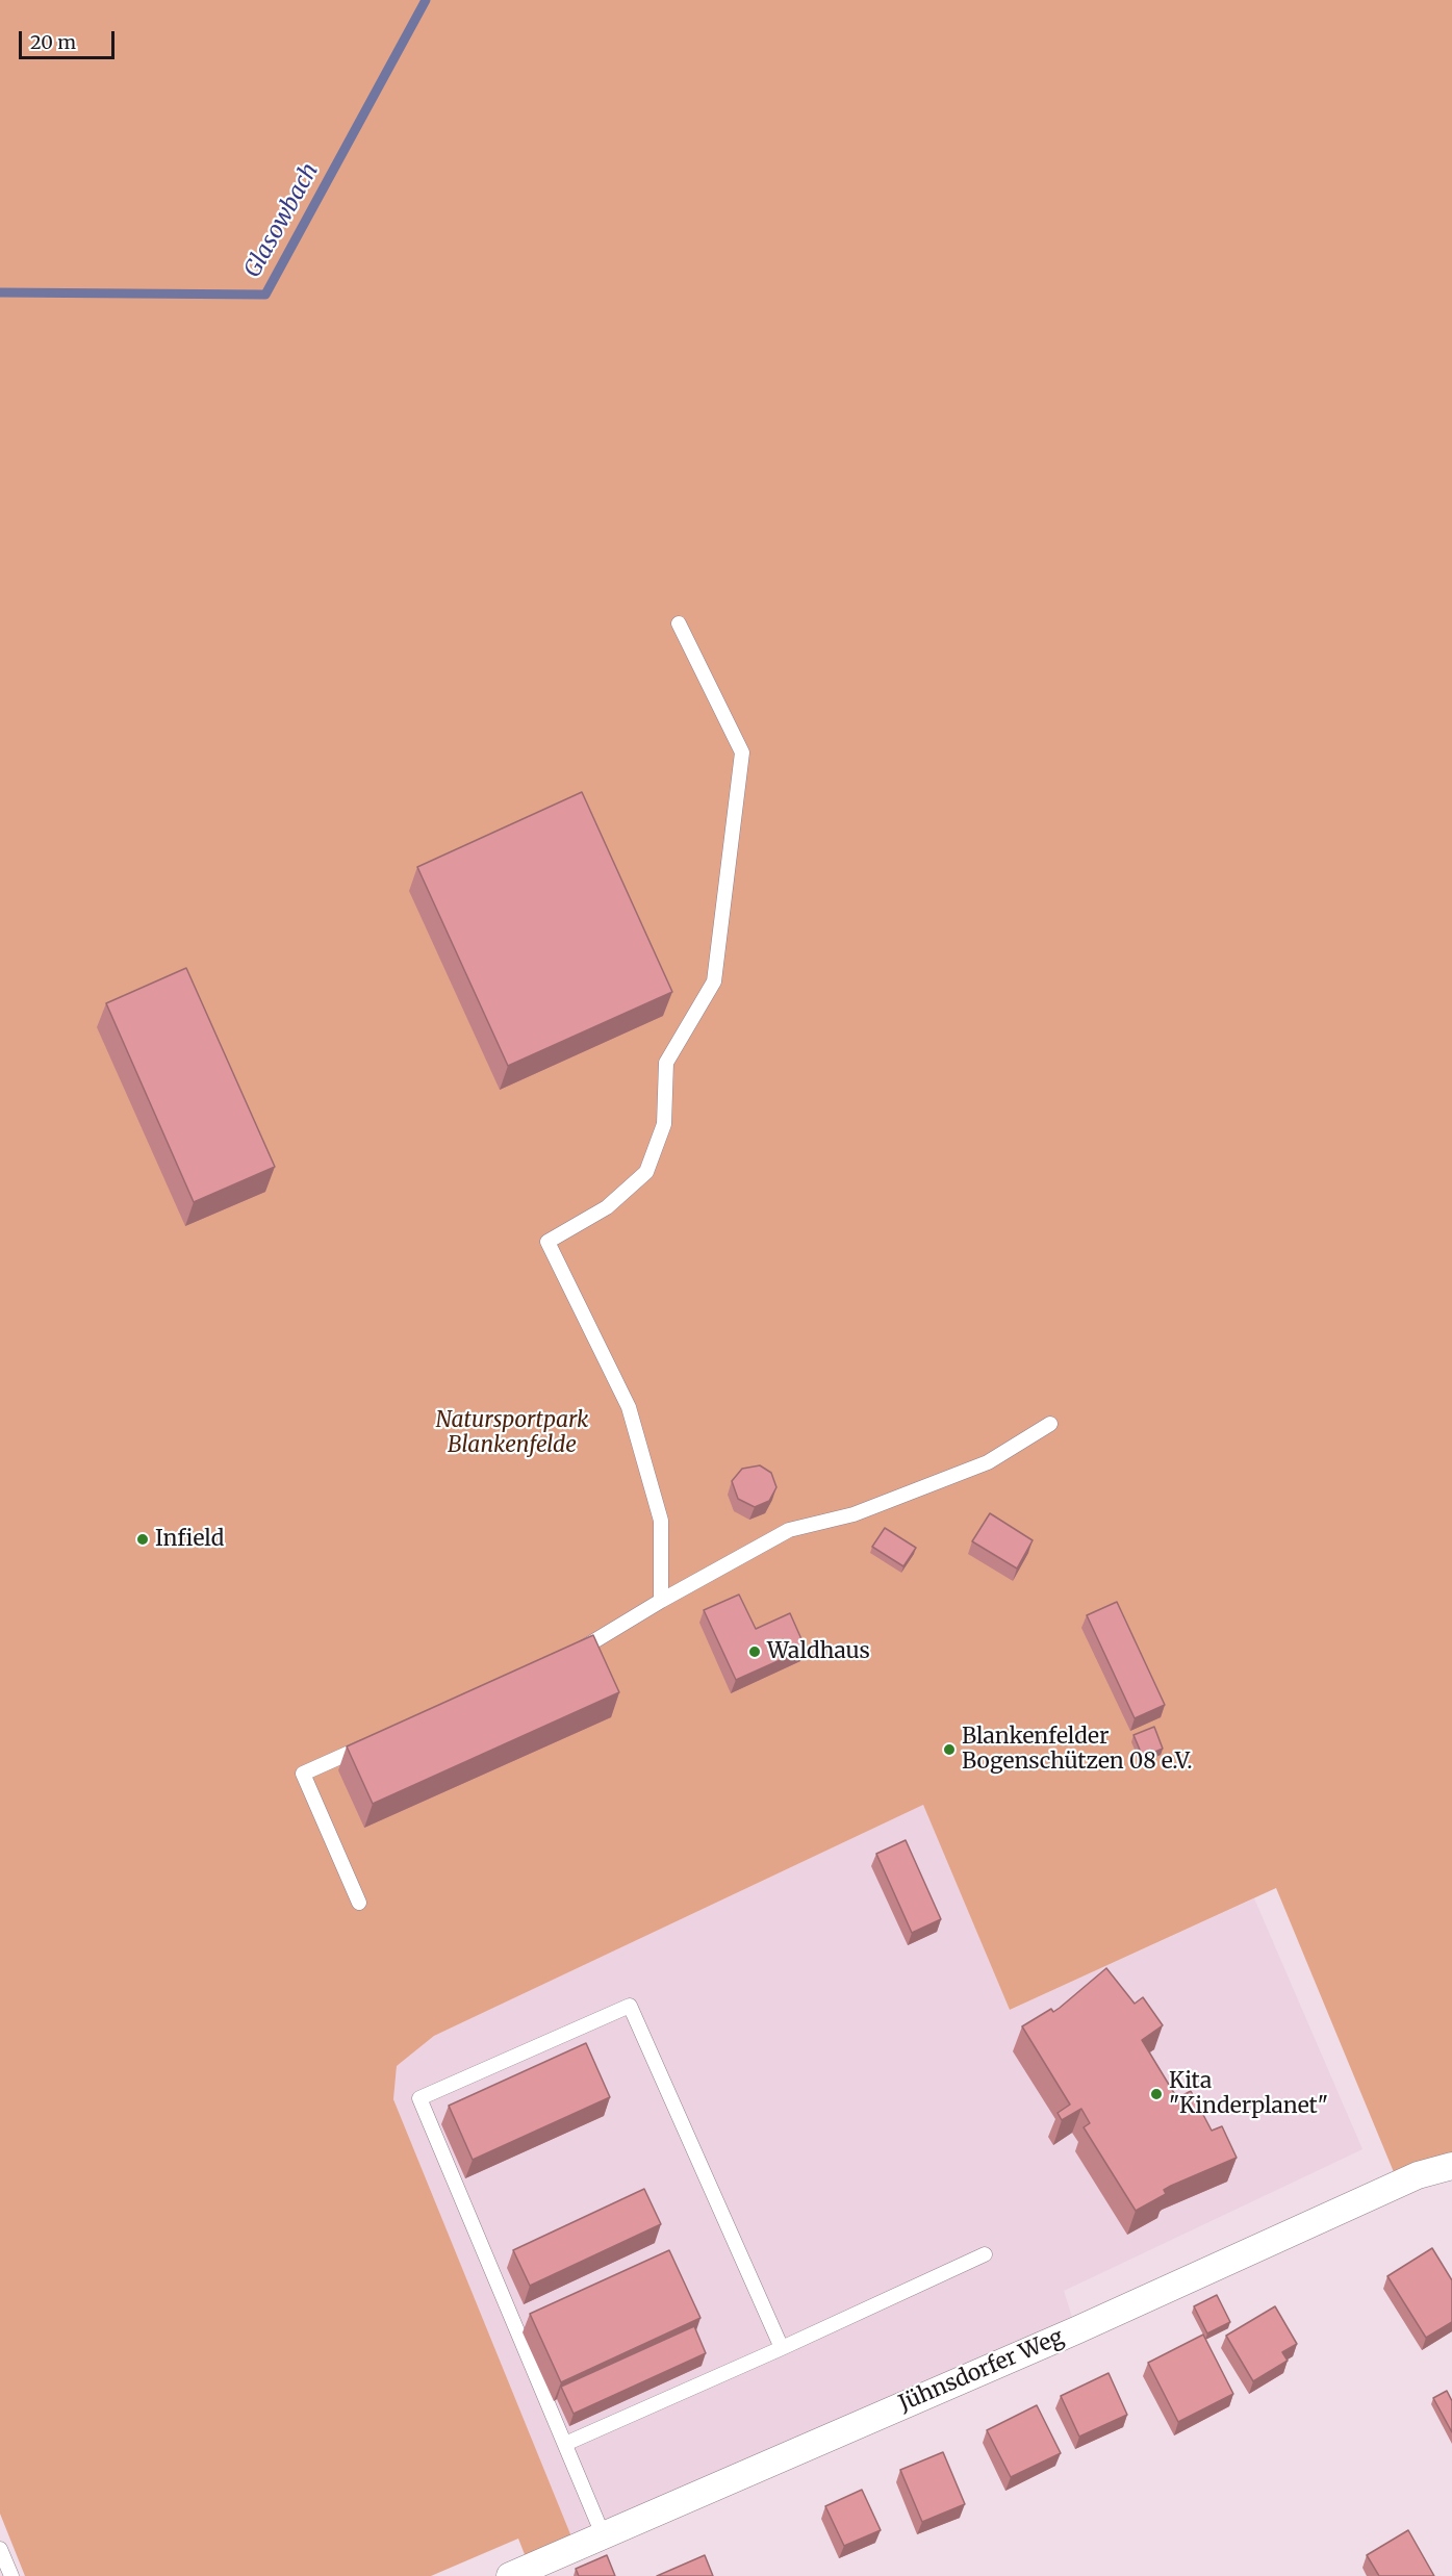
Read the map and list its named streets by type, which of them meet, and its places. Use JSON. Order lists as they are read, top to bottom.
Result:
{
  "streets": {
    "street": ["Jühnsdorfer Weg"]
  },
  "water": ["Glasowbach"],
  "parks": ["Natursportpark Blankenfelde"],
  "places": [
    "Infield",
    "Waldhaus",
    "Blankenfelder Bogenschützen 08 e.V.",
    "Kita \"Kinderplanet\""
  ],
  "scale_bar": "20 m"
}
